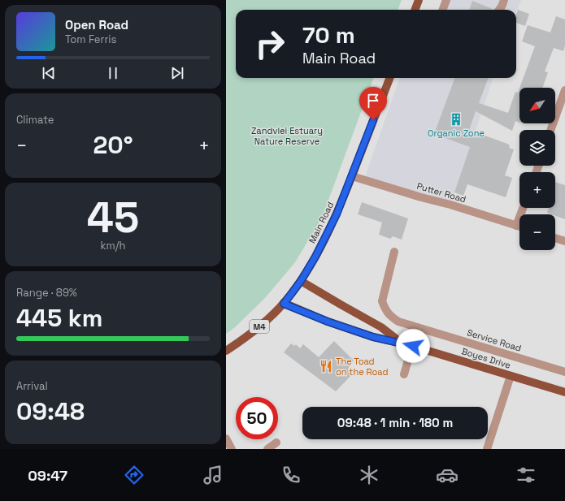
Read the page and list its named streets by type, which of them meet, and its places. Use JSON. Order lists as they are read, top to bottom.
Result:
{
  "streets": {
    "main road": ["Main Road", "M4", "Boyes Drive"],
    "street": ["Putter Road", "Service Road"]
  },
  "crossings": [
    ["Putter Road", "Main Road"],
    ["Main Road", "Boyes Drive"]
  ],
  "parks": ["Zandvlei Estuary Nature Reserve"],
  "places": {
    "building": ["Organic Zone"],
    "restaurant": ["The Toad on the Road"]
  },
  "north": "bottom left",
  "page": {
    "turn": ["70 m", "Main Road"],
    "song": ["Open Road", "Tom Ferris"],
    "map_buttons": ["+", "−"],
    "tile": [
      "Climate",
      ["45", "km/h"],
      ["Range · 89%", "445 km"],
      ["Arrival", "09:48"]
    ],
    "heat": ["−", "20°", "+"],
    "limit": "50",
    "trip": "09:48 · 1 min · 180 m",
    "tabs": "09:47"
  }
}
